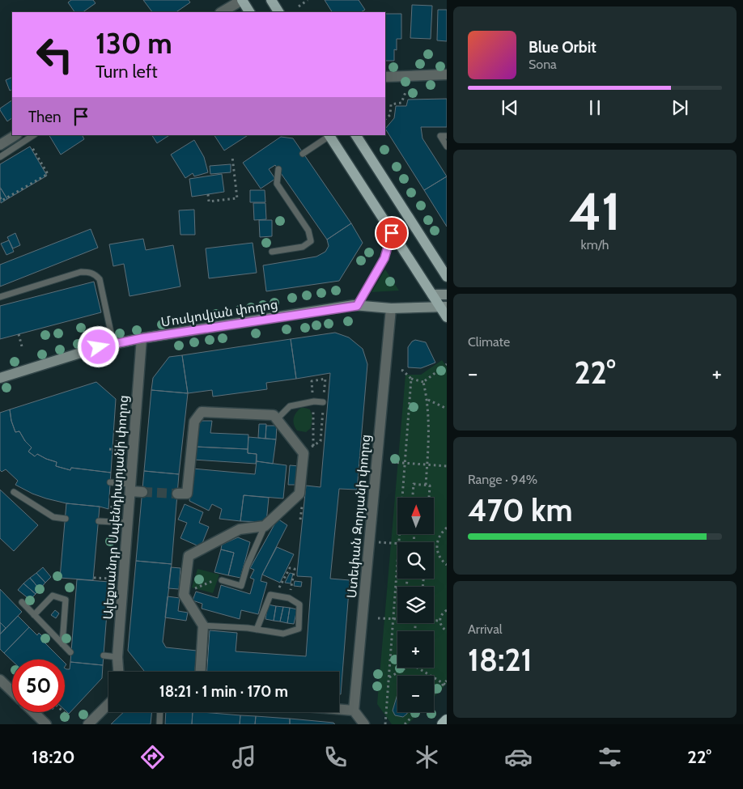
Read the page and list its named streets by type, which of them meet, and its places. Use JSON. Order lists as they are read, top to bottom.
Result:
{
  "streets": {
    "main road": ["Մոսկովյան փողոց"],
    "street": ["Ալեքսանդր Սպենդիարյանի փողոց", "Ստեփան Զորյանի փողոց"]
  },
  "crossings": [
    ["Մոսկովյան փողոց", "Ալեքսանդր Սպենդիարյանի փողոց"],
    ["Մոսկովյան փողոց", "Ստեփան Զորյանի փողոց"]
  ],
  "north": "top",
  "page": {
    "turn": ["130 m", "Turn left"],
    "song": ["Blue Orbit", "Sona"],
    "then": "Then",
    "tile": [
      ["41", "km/h"],
      "Climate",
      ["Range · 94%", "470 km"],
      ["Arrival", "18:21"]
    ],
    "heat": ["−", "22°", "+"],
    "map_buttons": ["+", "−"],
    "limit": "50",
    "trip": "18:21 · 1 min · 170 m",
    "tabs": ["18:20", "22°"]
  }
}
